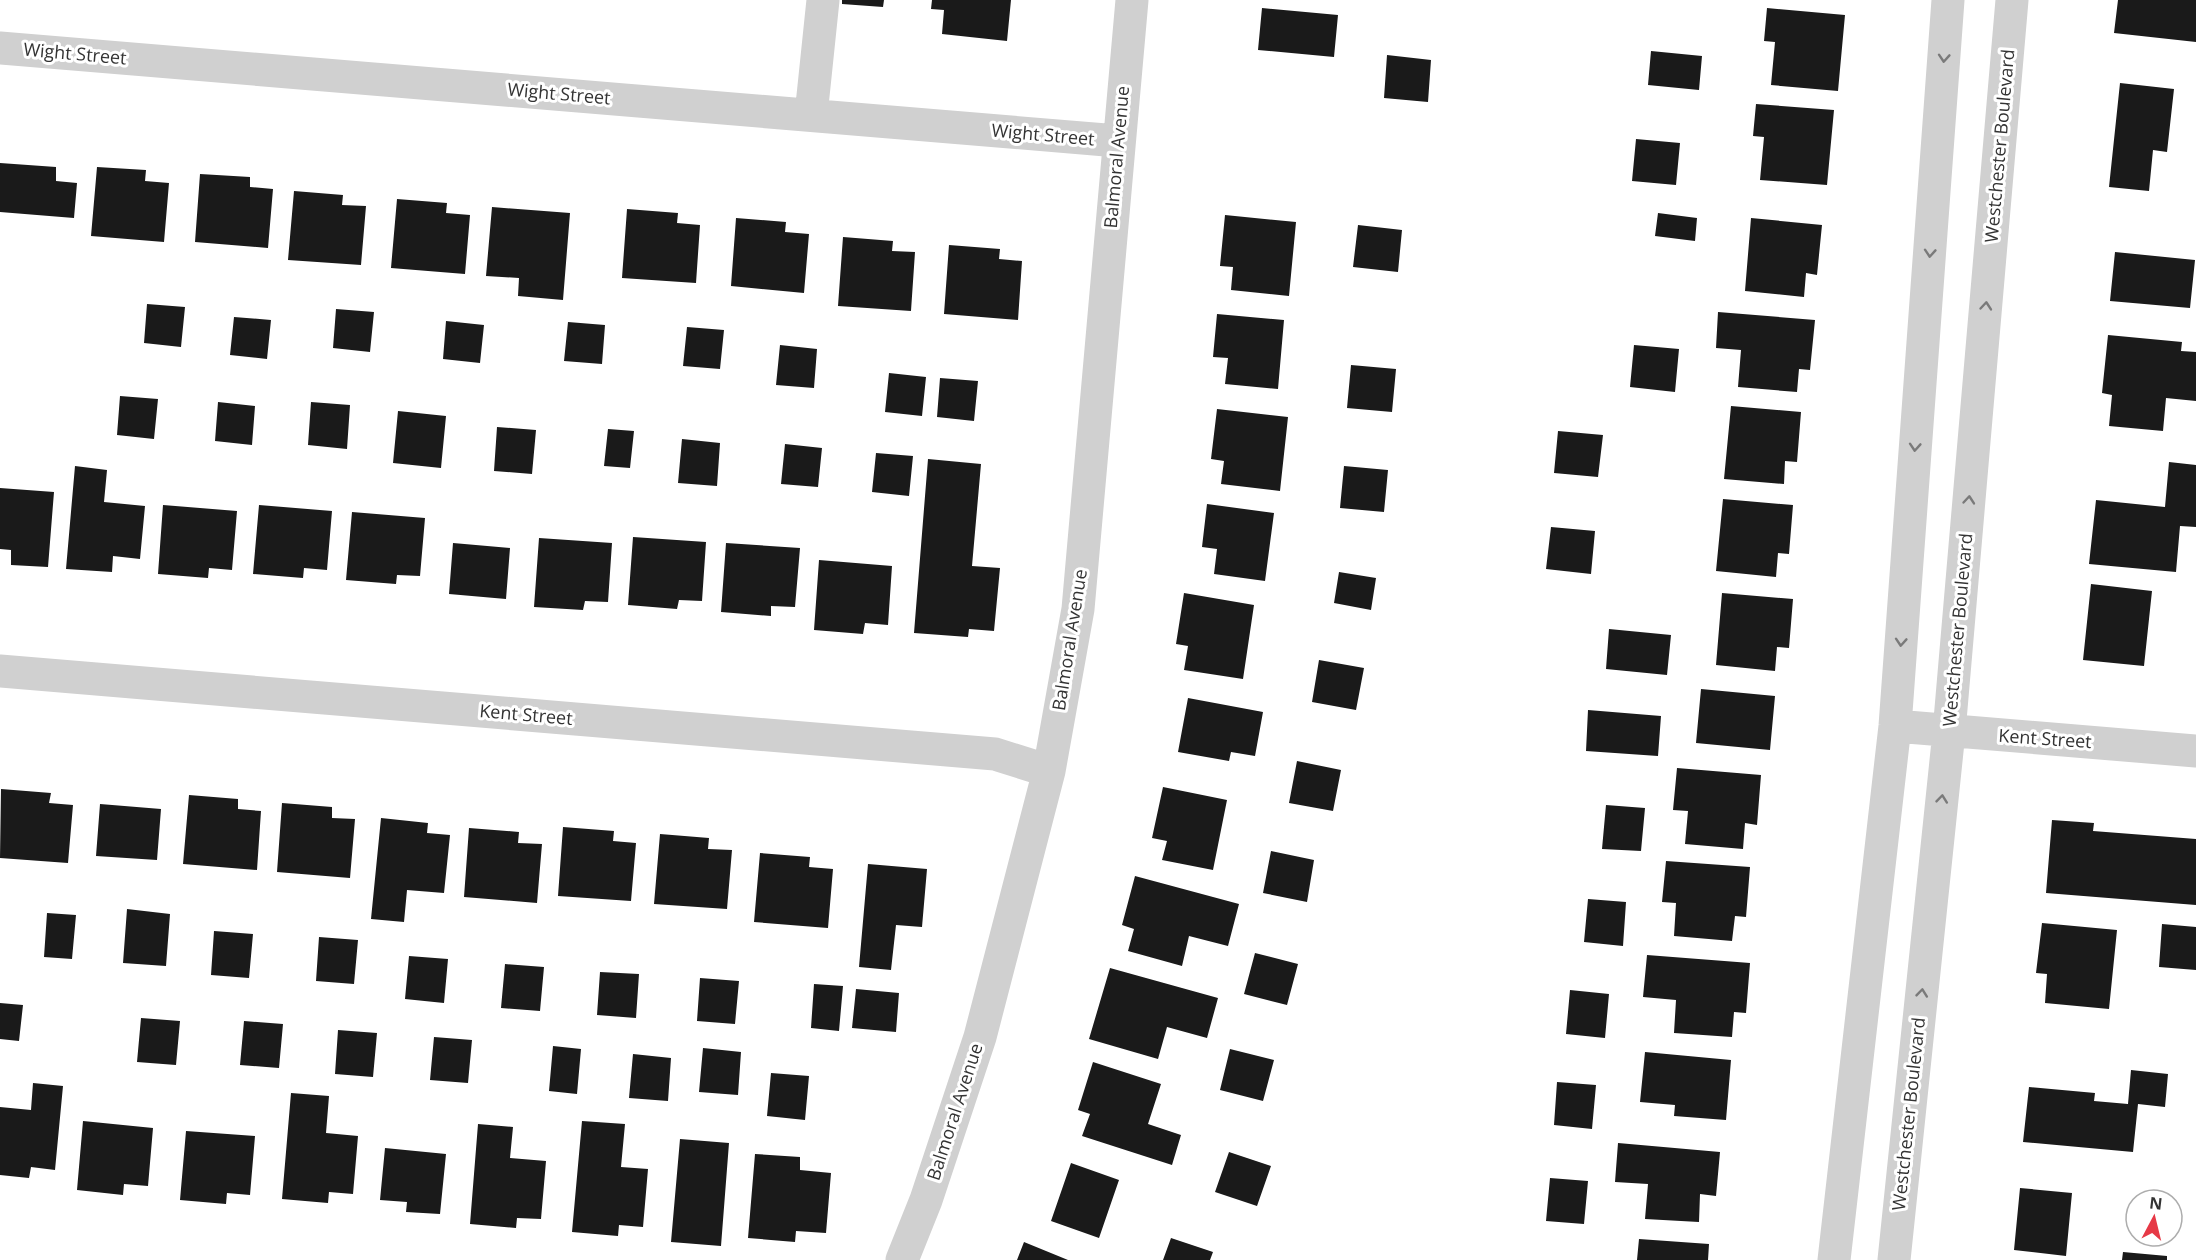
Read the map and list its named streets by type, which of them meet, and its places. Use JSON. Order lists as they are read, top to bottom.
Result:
{
  "streets": {
    "street": [
      "Wight Street",
      "Westchester Boulevard",
      "Balmoral Avenue",
      "Kent Street"
    ]
  },
  "crossings": [
    ["Wight Street", "Balmoral Avenue"],
    ["Westchester Boulevard", "Kent Street"],
    ["Balmoral Avenue", "Kent Street"]
  ],
  "north": "top"
}
